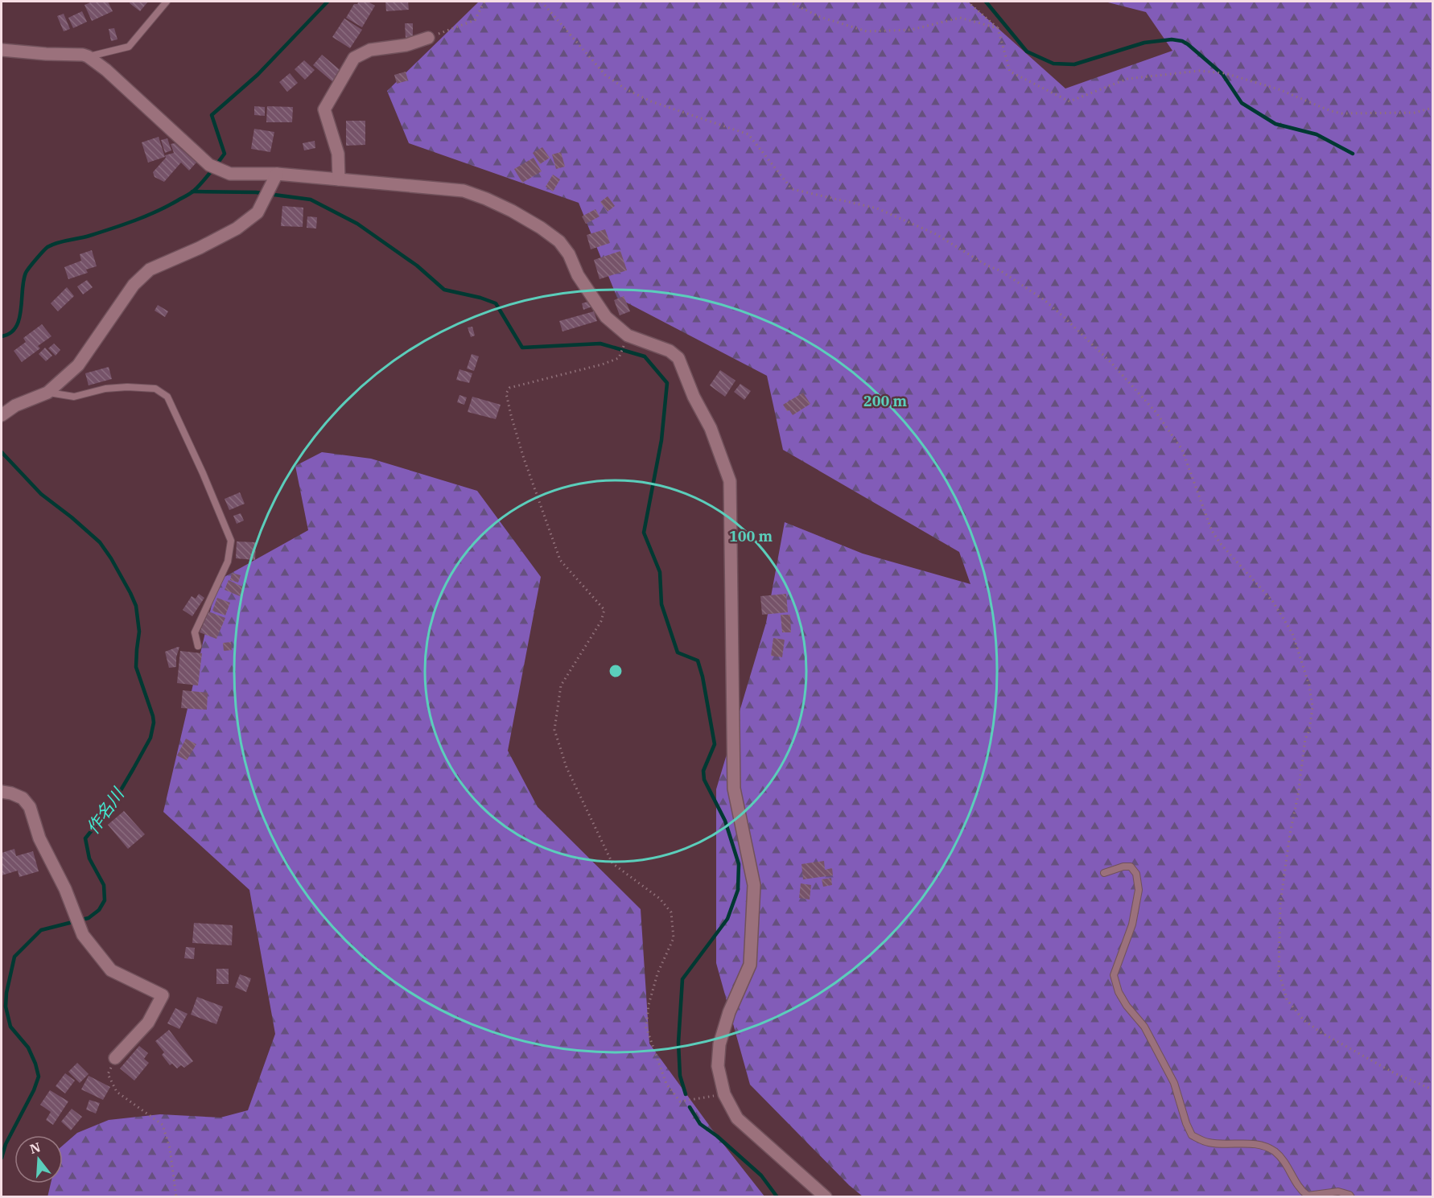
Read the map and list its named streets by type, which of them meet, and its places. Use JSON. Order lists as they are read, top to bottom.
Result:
{
  "water": ["作名川"],
  "north": "top",
  "rings": ["200 m", "100 m"]
}
